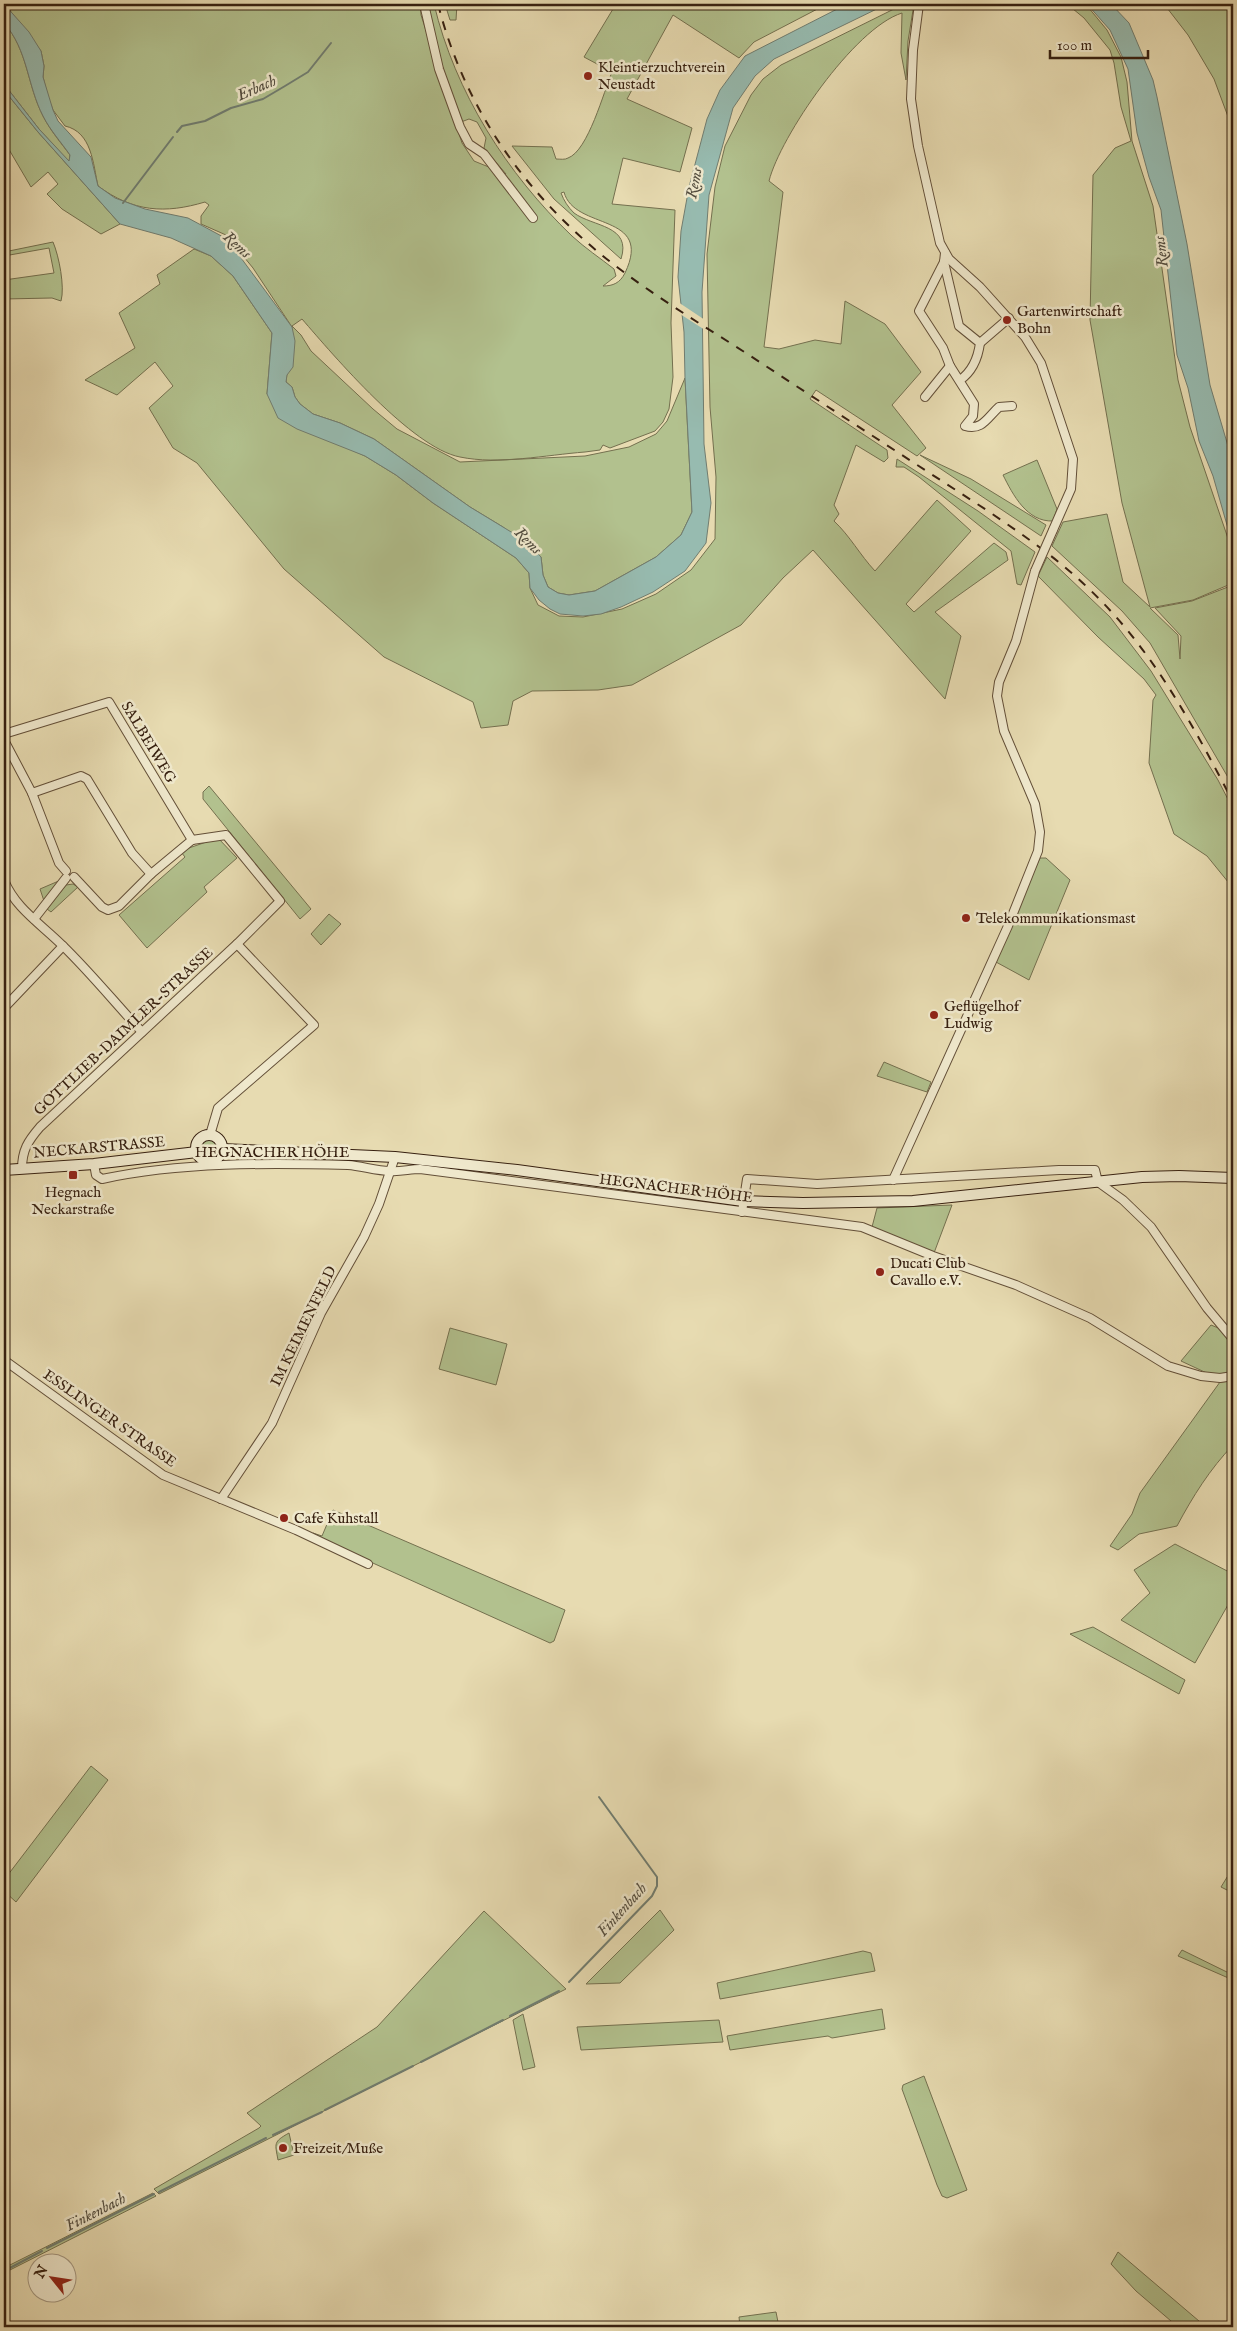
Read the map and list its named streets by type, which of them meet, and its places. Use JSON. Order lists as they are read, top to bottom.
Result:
{
  "streets": {
    "main road": ["NECKARSTRASSE", "HEGNACHER HÖHE"],
    "street": [
      "SALBEIWEG",
      "GOTTLIEB-DAIMLER-STRASSE",
      "IM KEIMENFELD",
      "ESSLINGER STRASSE"
    ]
  },
  "crossings": [
    ["SALBEIWEG", "GOTTLIEB-DAIMLER-STRASSE"],
    ["GOTTLIEB-DAIMLER-STRASSE", "NECKARSTRASSE"],
    ["NECKARSTRASSE", "HEGNACHER HÖHE"],
    ["HEGNACHER HÖHE", "IM KEIMENFELD"],
    ["IM KEIMENFELD", "ESSLINGER STRASSE"]
  ],
  "water": ["Erbach", "Rems", "Finkenbach"],
  "places": {
    "other": [
      "Kleintierzuchtverein Neustadt",
      "Gartenwirtschaft Bohn",
      "Telekommunikationsmast",
      "Geflügelhof Ludwig",
      "Ducati Club Cavallo e.V.",
      "Cafe Kuhstall",
      "Freizeit/Muße"
    ],
    "transit": ["Hegnach Neckarstraße"]
  },
  "scale_bar": "100 m",
  "north": "top left"
}
